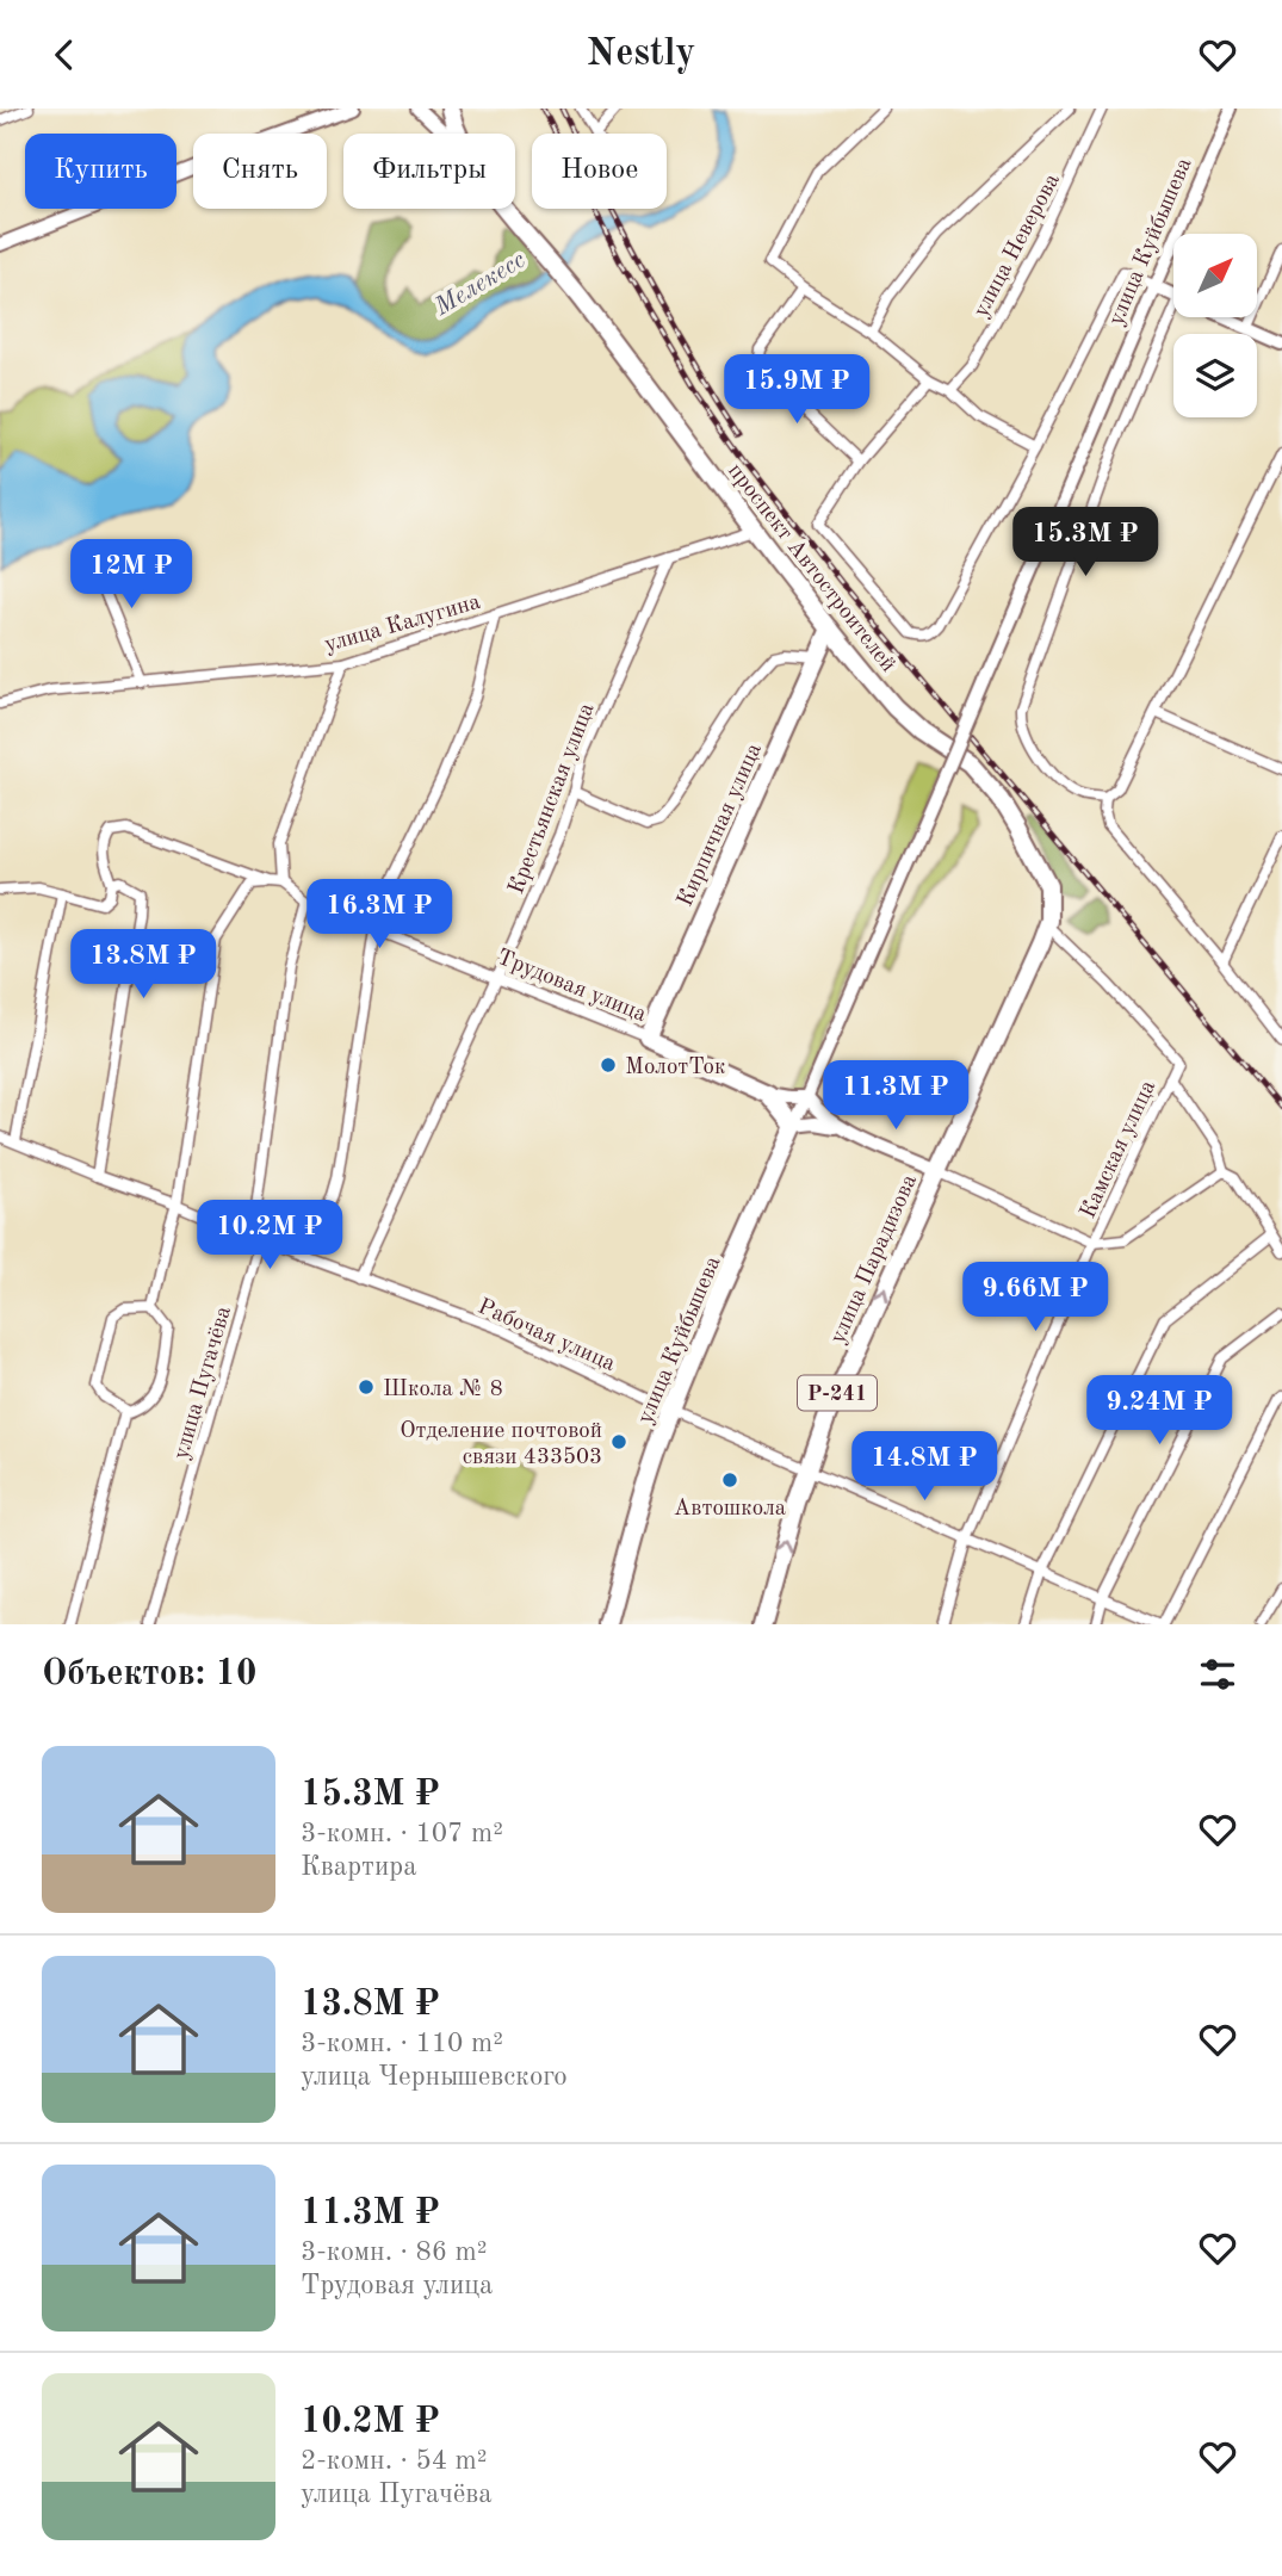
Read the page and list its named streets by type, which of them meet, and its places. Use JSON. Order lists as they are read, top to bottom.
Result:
{
  "streets": {
    "highway": [
      "улица Куйбышева",
      "проспект Автостроителей",
      "Кирпичная улица",
      "Трудовая улица",
      "улица Парадизова",
      "Р-241"
    ],
    "street": [
      "улица Неверова",
      "улица Калугина",
      "Крестьянская улица",
      "Камская улица",
      "Рабочая улица",
      "улица Пугачёва"
    ]
  },
  "crossings": [
    ["улица Куйбышева", "Рабочая улица"],
    ["проспект Автостроителей", "улица Калугина"],
    ["проспект Автостроителей", "Кирпичная улица"],
    ["проспект Автостроителей", "улица Парадизова"],
    ["улица Калугина", "Крестьянская улица"],
    ["Крестьянская улица", "Трудовая улица"],
    ["Крестьянская улица", "Рабочая улица"],
    ["Кирпичная улица", "Трудовая улица"],
    ["Трудовая улица", "улица Пугачёва"],
    ["Камская улица", "улица Парадизова"],
    ["Камская улица", "Рабочая улица"],
    ["улица Парадизова", "Рабочая улица"],
    ["Рабочая улица", "улица Пугачёва"]
  ],
  "one_way": ["улица Парадизова"],
  "water": ["Мелекесс"],
  "places": [
    "МолотТок",
    "Школа № 8",
    "Отделение почтовой связи 433503",
    "Автошкола"
  ],
  "north": "top right",
  "page": {
    "header": "Nestly",
    "chip": [
      "Купить",
      "Снять",
      "Фильтры",
      "Новое"
    ],
    "price": [
      "15.9M ₽",
      "15.3M ₽",
      "12M ₽",
      "16.3M ₽",
      "13.8M ₽",
      "11.3M ₽",
      "10.2M ₽",
      "9.66M ₽",
      "9.24M ₽",
      "14.8M ₽"
    ],
    "heading": "Объектов: 10",
    "list": [
      {
        "name": "15.3M ₽",
        "note": "3-комн. · 107 m² · Квартира"
      },
      {
        "name": "13.8M ₽",
        "note": "3-комн. · 110 m² · улица Чернышевского"
      },
      {
        "name": "11.3M ₽",
        "note": "3-комн. · 86 m² · Трудовая улица"
      },
      {
        "name": "10.2M ₽",
        "note": "2-комн. · 54 m² · улица Пугачёва"
      }
    ]
  }
}
